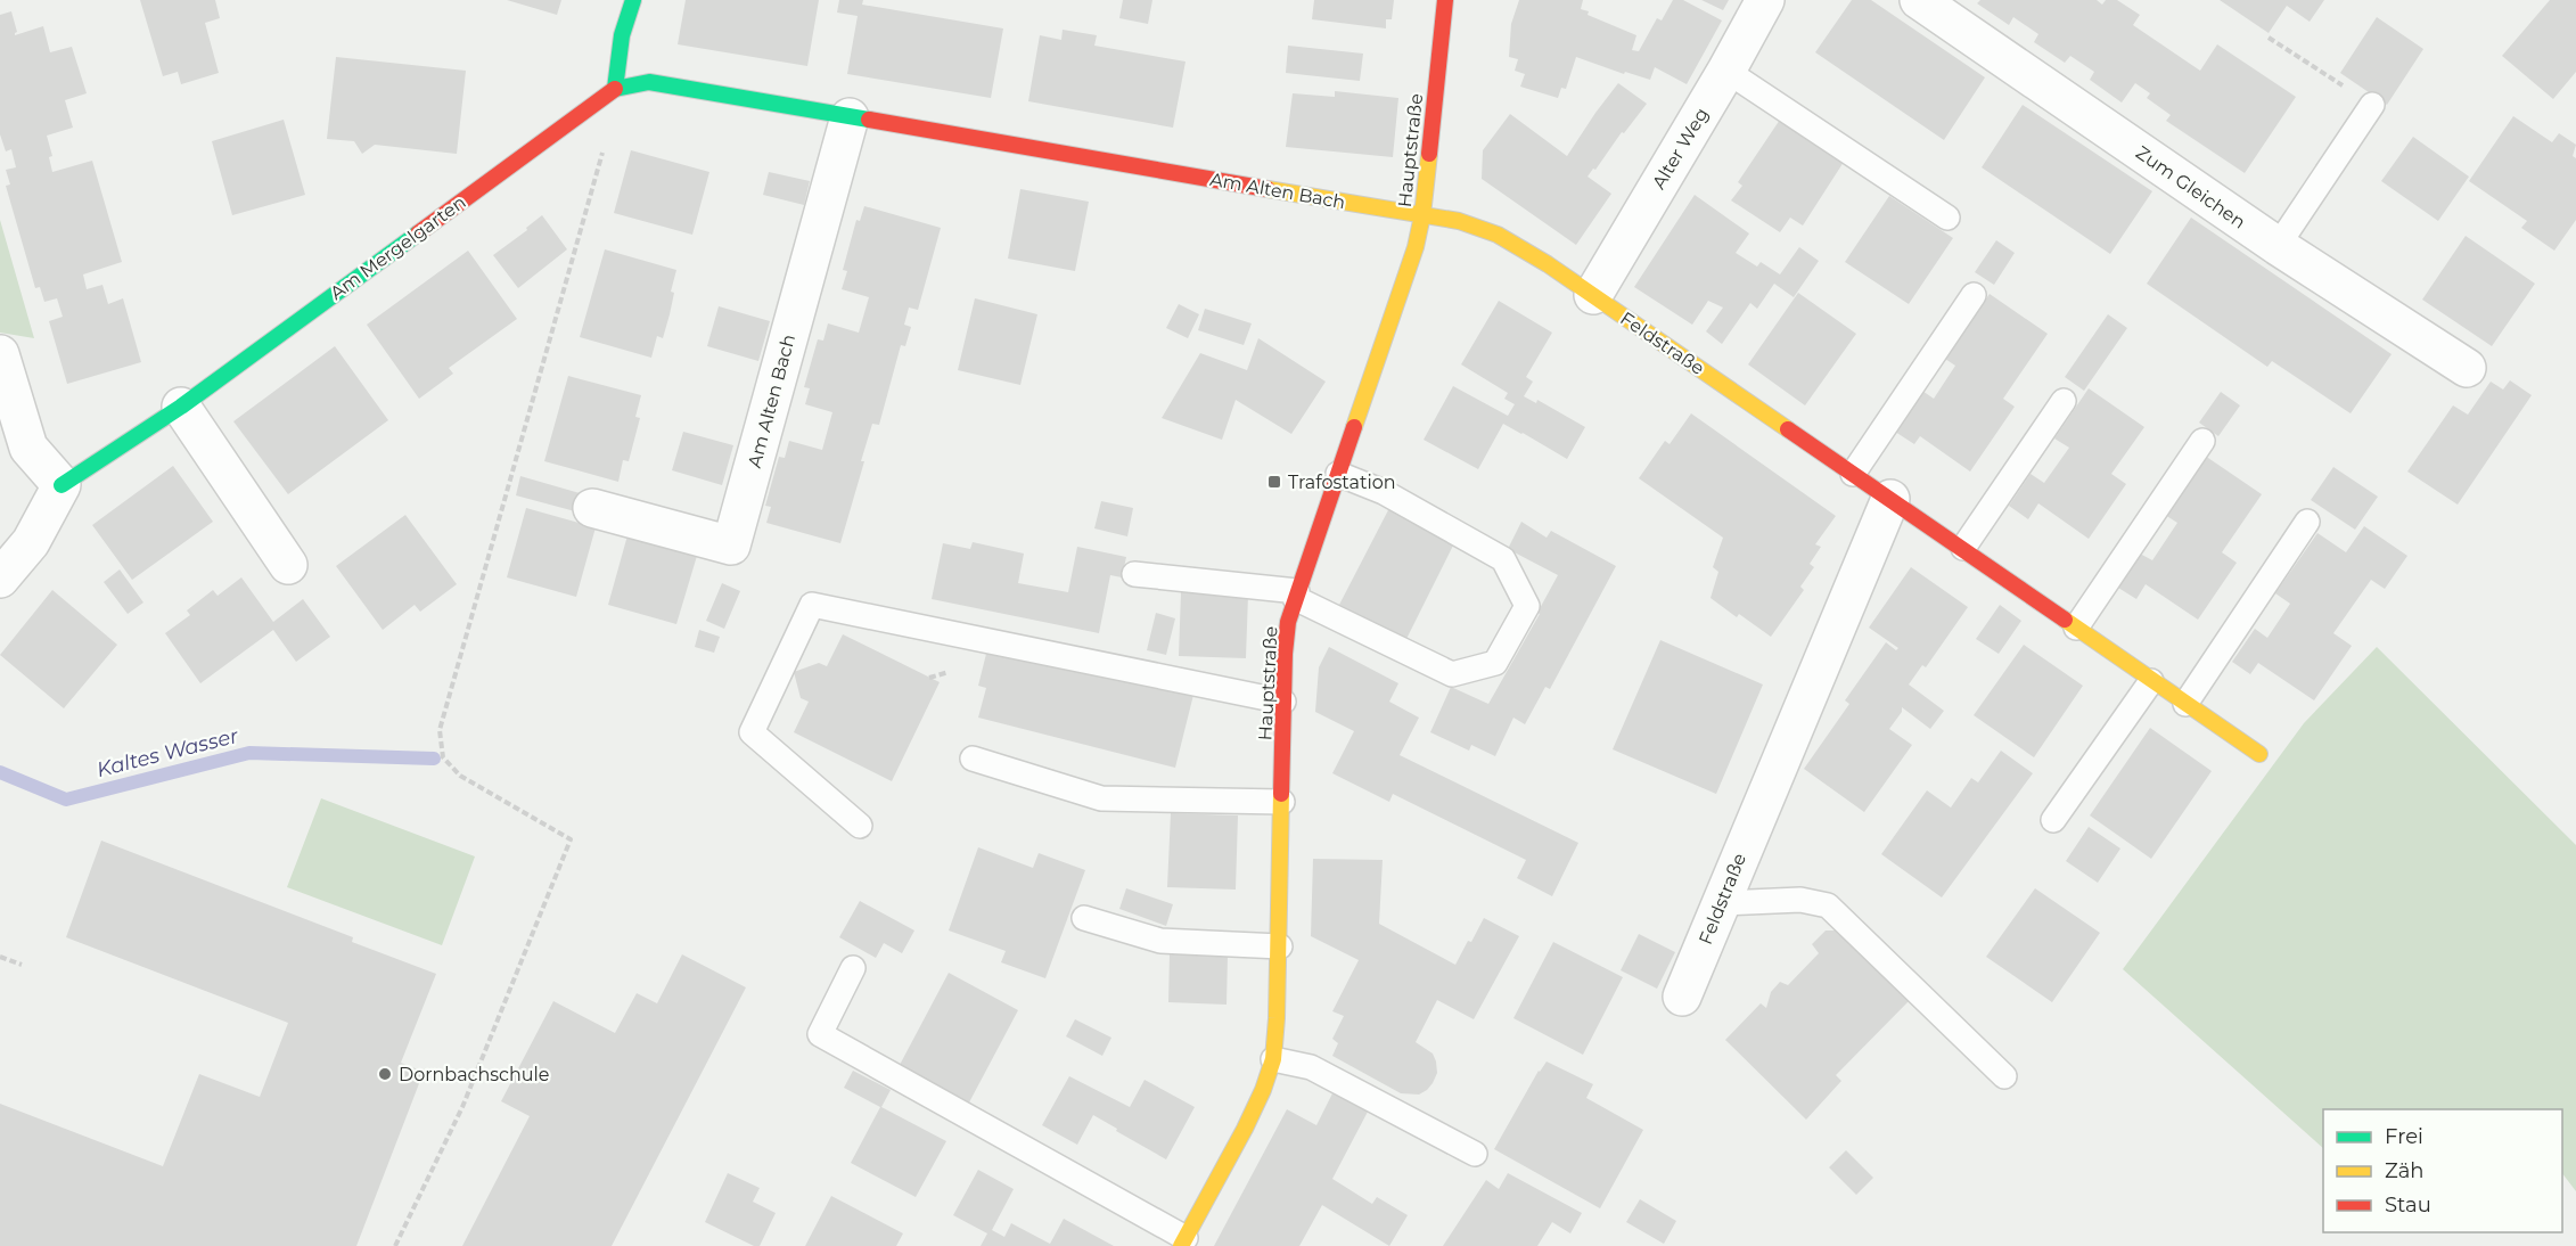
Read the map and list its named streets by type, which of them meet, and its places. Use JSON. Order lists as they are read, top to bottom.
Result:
{
  "streets": {
    "street": [
      "Alter Weg",
      "Hauptstraße",
      "Zum Gleichen",
      "Am Alten Bach",
      "Am Mergelgarten",
      "Feldstraße"
    ]
  },
  "crossings": [
    ["Alter Weg", "Feldstraße"],
    ["Hauptstraße", "Am Alten Bach"],
    ["Hauptstraße", "Feldstraße"],
    ["Am Alten Bach", "Am Mergelgarten"],
    ["Am Alten Bach", "Feldstraße"]
  ],
  "water": ["Kaltes Wasser"],
  "places": {
    "transit": ["Trafostation"],
    "other": ["Dornbachschule"]
  },
  "legend": ["Frei", "Zäh", "Stau"]
}
